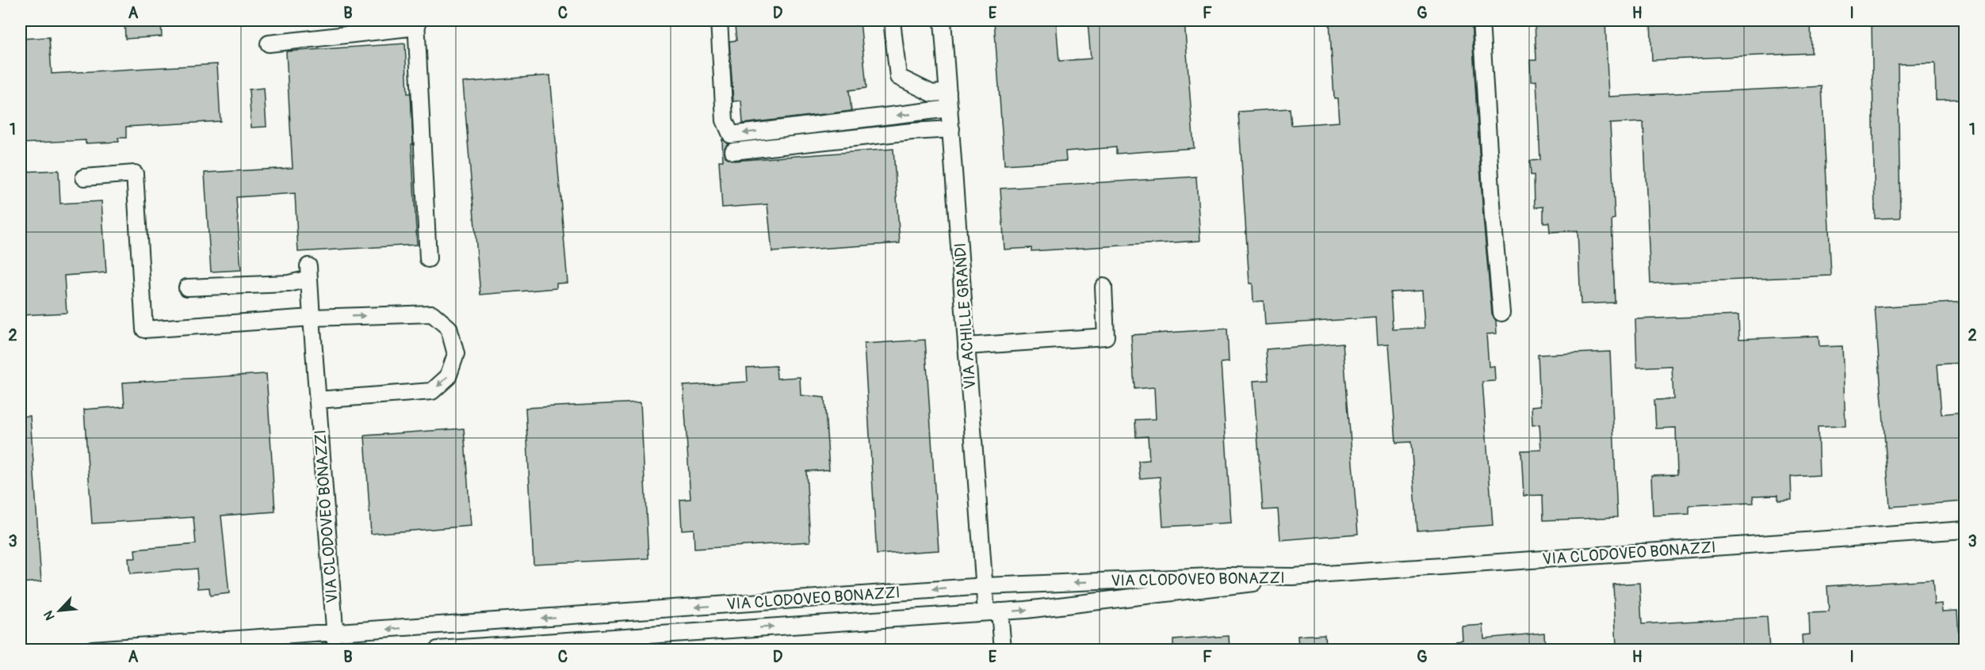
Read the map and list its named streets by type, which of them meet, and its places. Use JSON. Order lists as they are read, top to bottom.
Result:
{
  "streets": {
    "street": ["VIA ACHILLE GRANDI", "VIA CLODOVEO BONAZZI"]
  },
  "crossings": [
    ["VIA ACHILLE GRANDI", "VIA CLODOVEO BONAZZI"]
  ],
  "north": "bottom left",
  "grid": {
    "columns": [
      "A",
      "B",
      "C",
      "D",
      "E",
      "F",
      "G",
      "H",
      "I"
    ],
    "rows": ["1", "2", "3"]
  }
}
